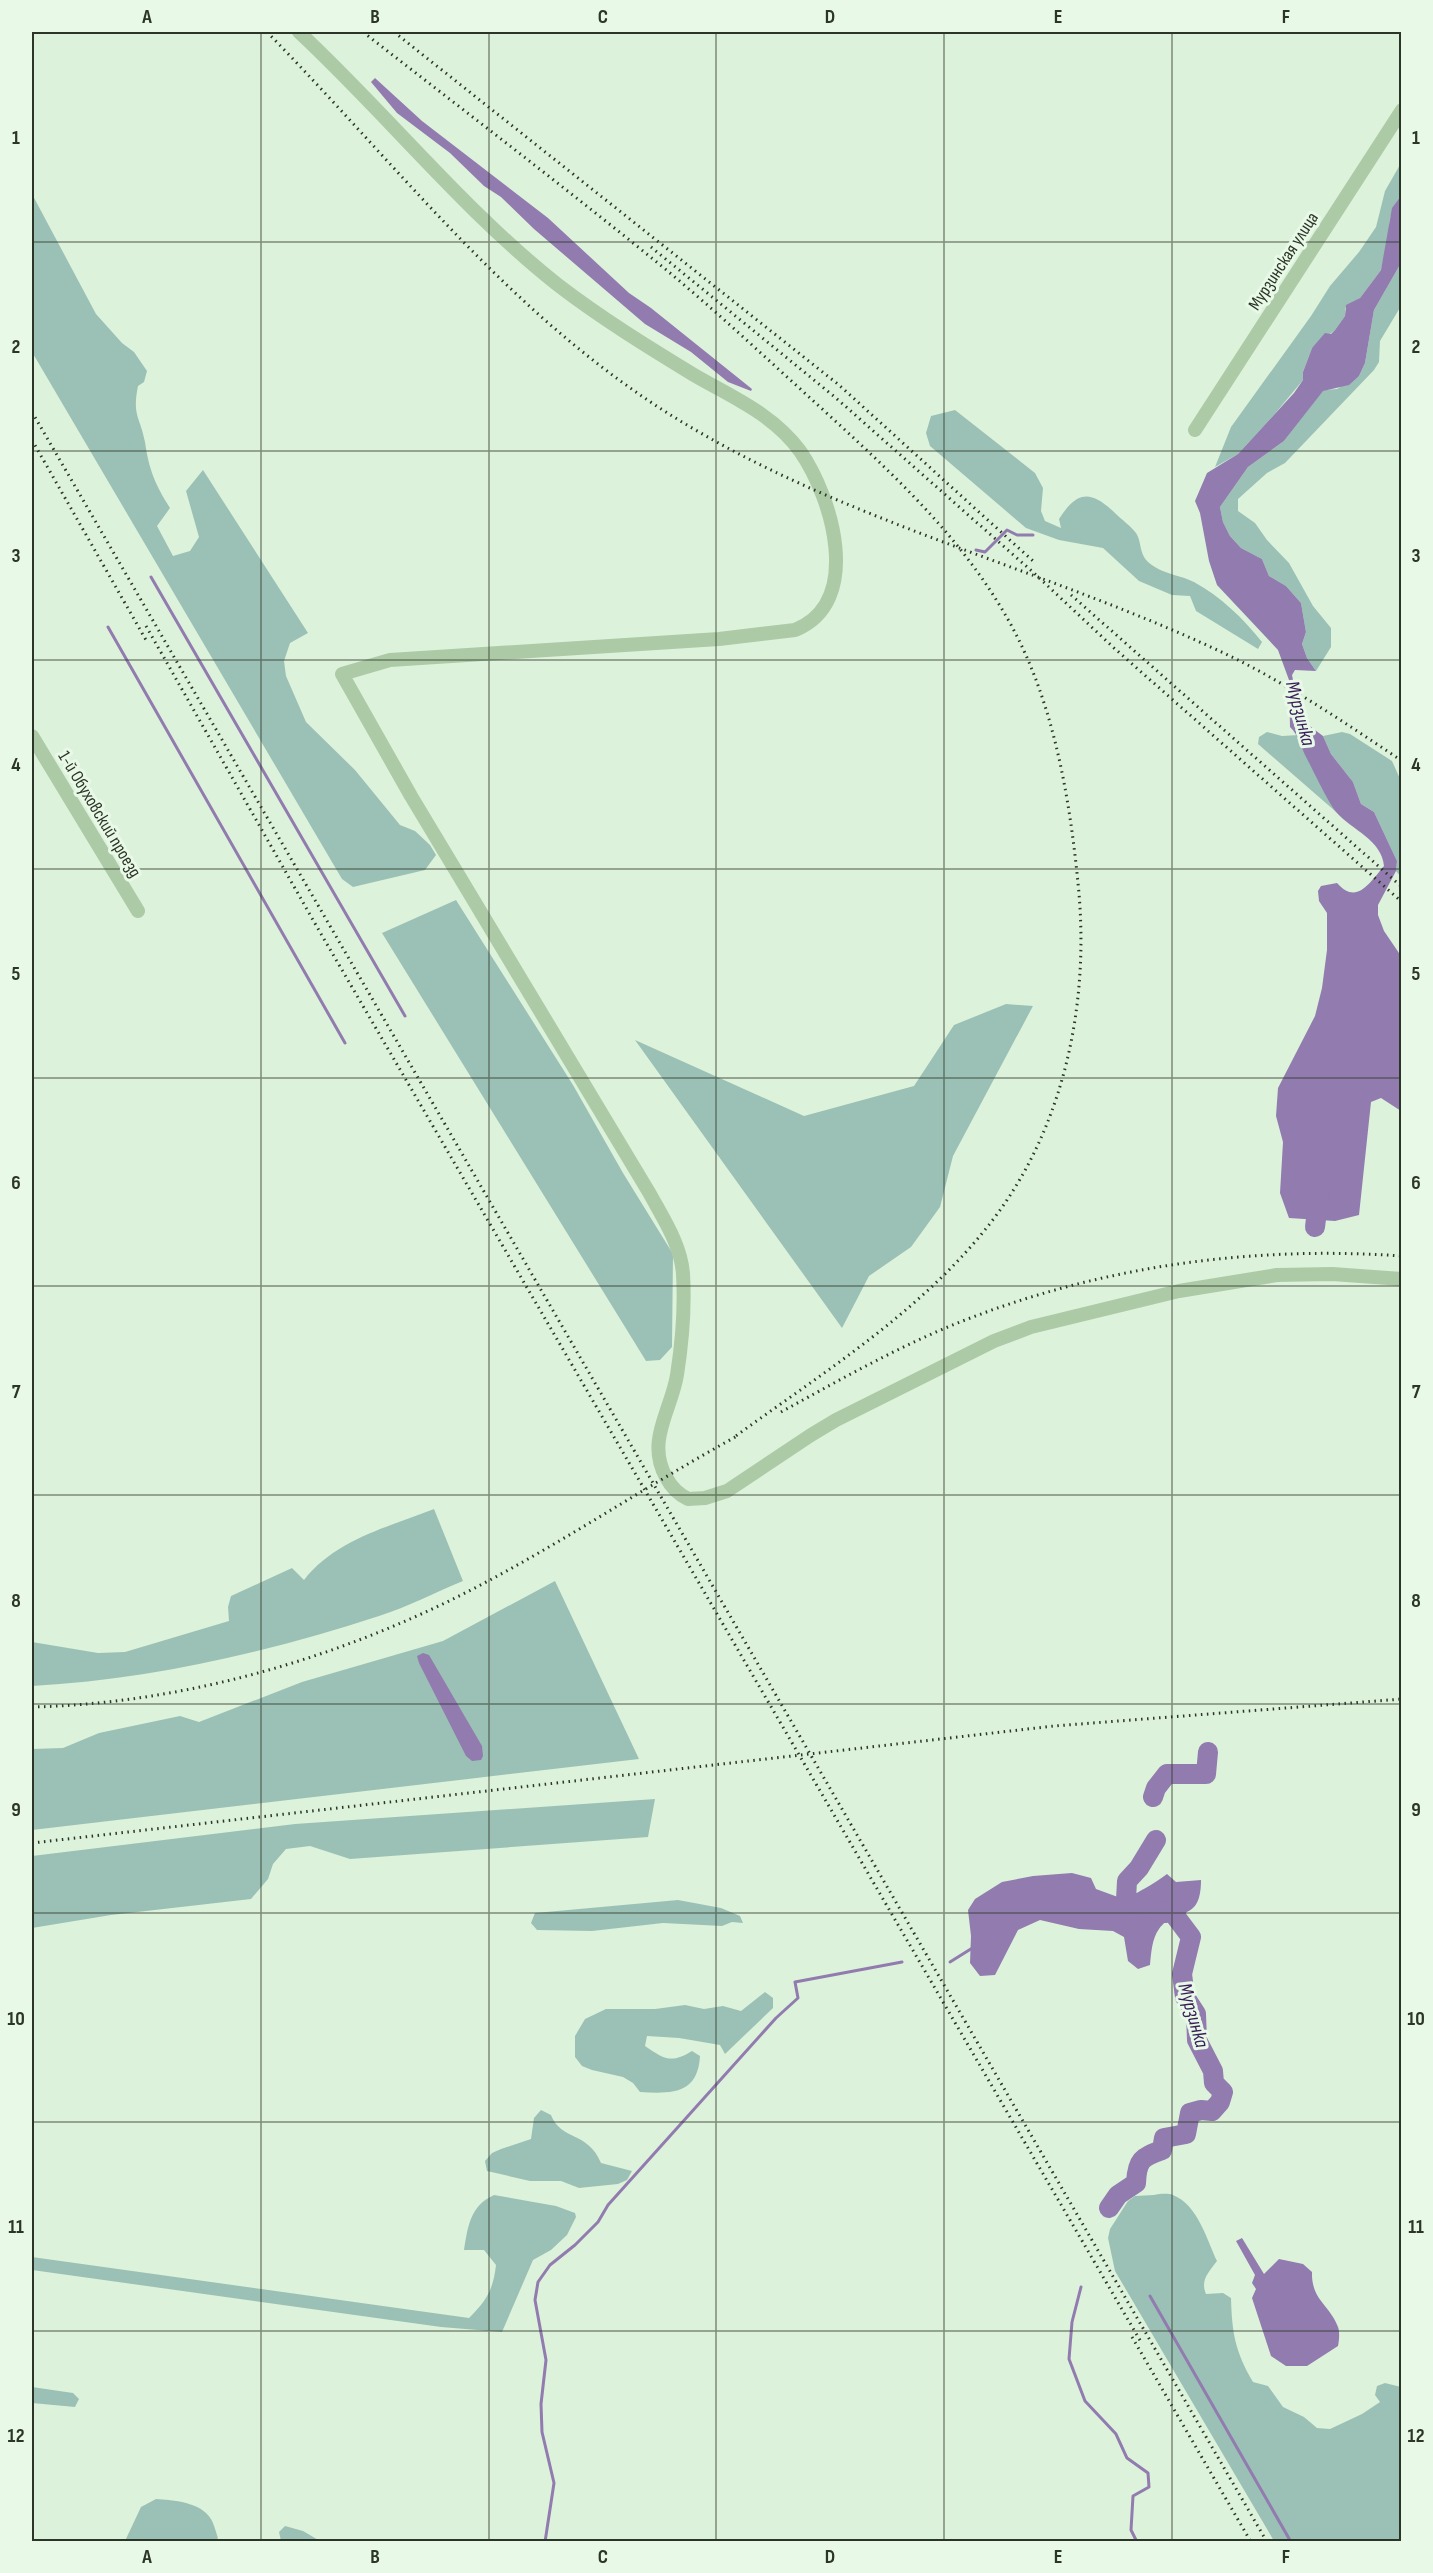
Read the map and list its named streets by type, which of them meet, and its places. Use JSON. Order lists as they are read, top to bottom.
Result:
{
  "streets": {
    "street": ["Мурзинская улица", "1-й Обуховский проезд"]
  },
  "water": ["Мурзинка"],
  "grid": {
    "columns": [
      "A",
      "B",
      "C",
      "D",
      "E",
      "F"
    ],
    "rows": [
      "1",
      "2",
      "3",
      "4",
      "5",
      "6",
      "7",
      "8",
      "9",
      "10",
      "11",
      "12"
    ]
  }
}
